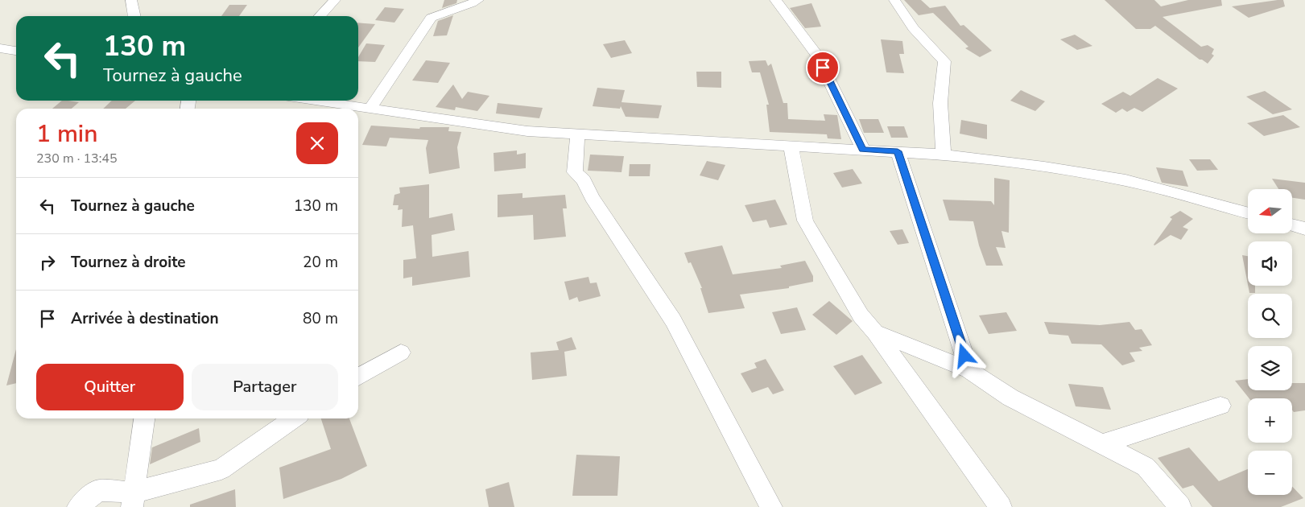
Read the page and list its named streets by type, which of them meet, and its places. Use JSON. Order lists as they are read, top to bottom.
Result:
{
  "north": "left",
  "page": {
    "turn": ["130 m", "Tournez à gauche"],
    "heading": ["1 min", "230 m · 13:45"],
    "list": [
      {
        "name": "Tournez à gauche",
        "value": "130 m"
      },
      {
        "name": "Tournez à droite",
        "value": "20 m"
      },
      {
        "name": "Arrivée à destination",
        "value": "80 m"
      }
    ],
    "map_buttons": ["+", "−"],
    "buttons": ["Quitter", "Partager"]
  }
}
